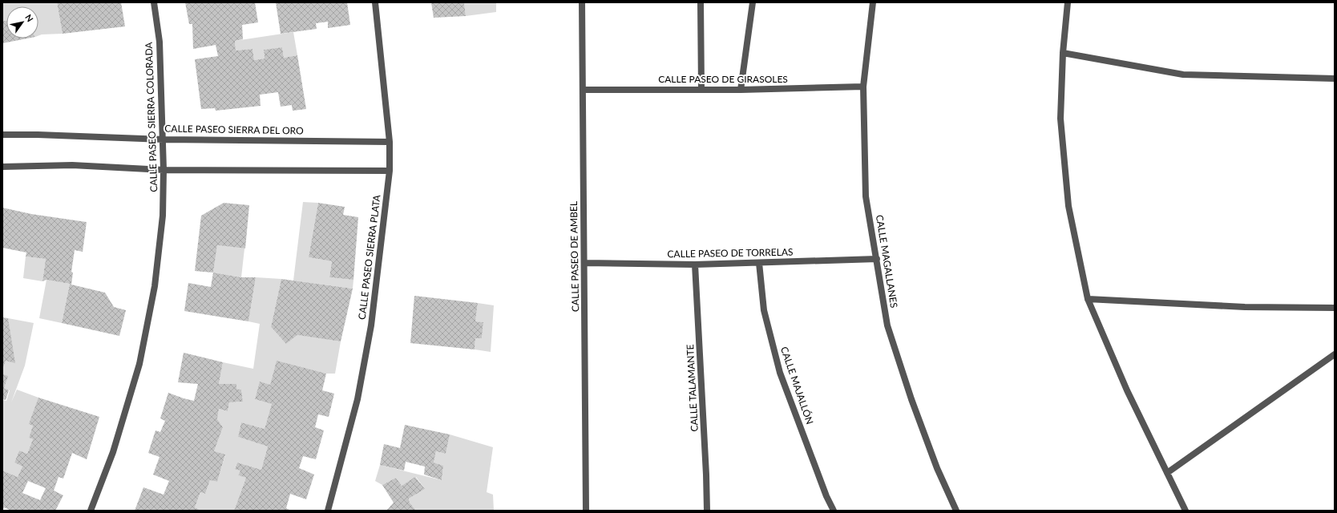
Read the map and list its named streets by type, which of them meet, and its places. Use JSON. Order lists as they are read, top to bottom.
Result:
{
  "streets": {
    "street": [
      "CALLE PASEO DE GIRASOLES",
      "CALLE PASEO SIERRA COLORADA",
      "CALLE PASEO SIERRA DEL ORO",
      "CALLE PASEO DE TORRELAS",
      "CALLE PASEO DE AMBEL",
      "CALLE PASEO SIERRA PLATA",
      "CALLE MAGALLANES",
      "CALLE MAJALLÓN",
      "CALLE TALAMANTE"
    ]
  },
  "crossings": [
    ["CALLE PASEO DE GIRASOLES", "CALLE PASEO DE AMBEL"],
    ["CALLE PASEO DE GIRASOLES", "CALLE MAGALLANES"],
    ["CALLE PASEO SIERRA COLORADA", "CALLE PASEO SIERRA DEL ORO"],
    ["CALLE PASEO SIERRA DEL ORO", "CALLE PASEO SIERRA PLATA"],
    ["CALLE PASEO DE TORRELAS", "CALLE PASEO DE AMBEL"],
    ["CALLE PASEO DE TORRELAS", "CALLE MAGALLANES"],
    ["CALLE PASEO DE TORRELAS", "CALLE MAJALLÓN"],
    ["CALLE PASEO DE TORRELAS", "CALLE TALAMANTE"]
  ],
  "north": "top right"
}
